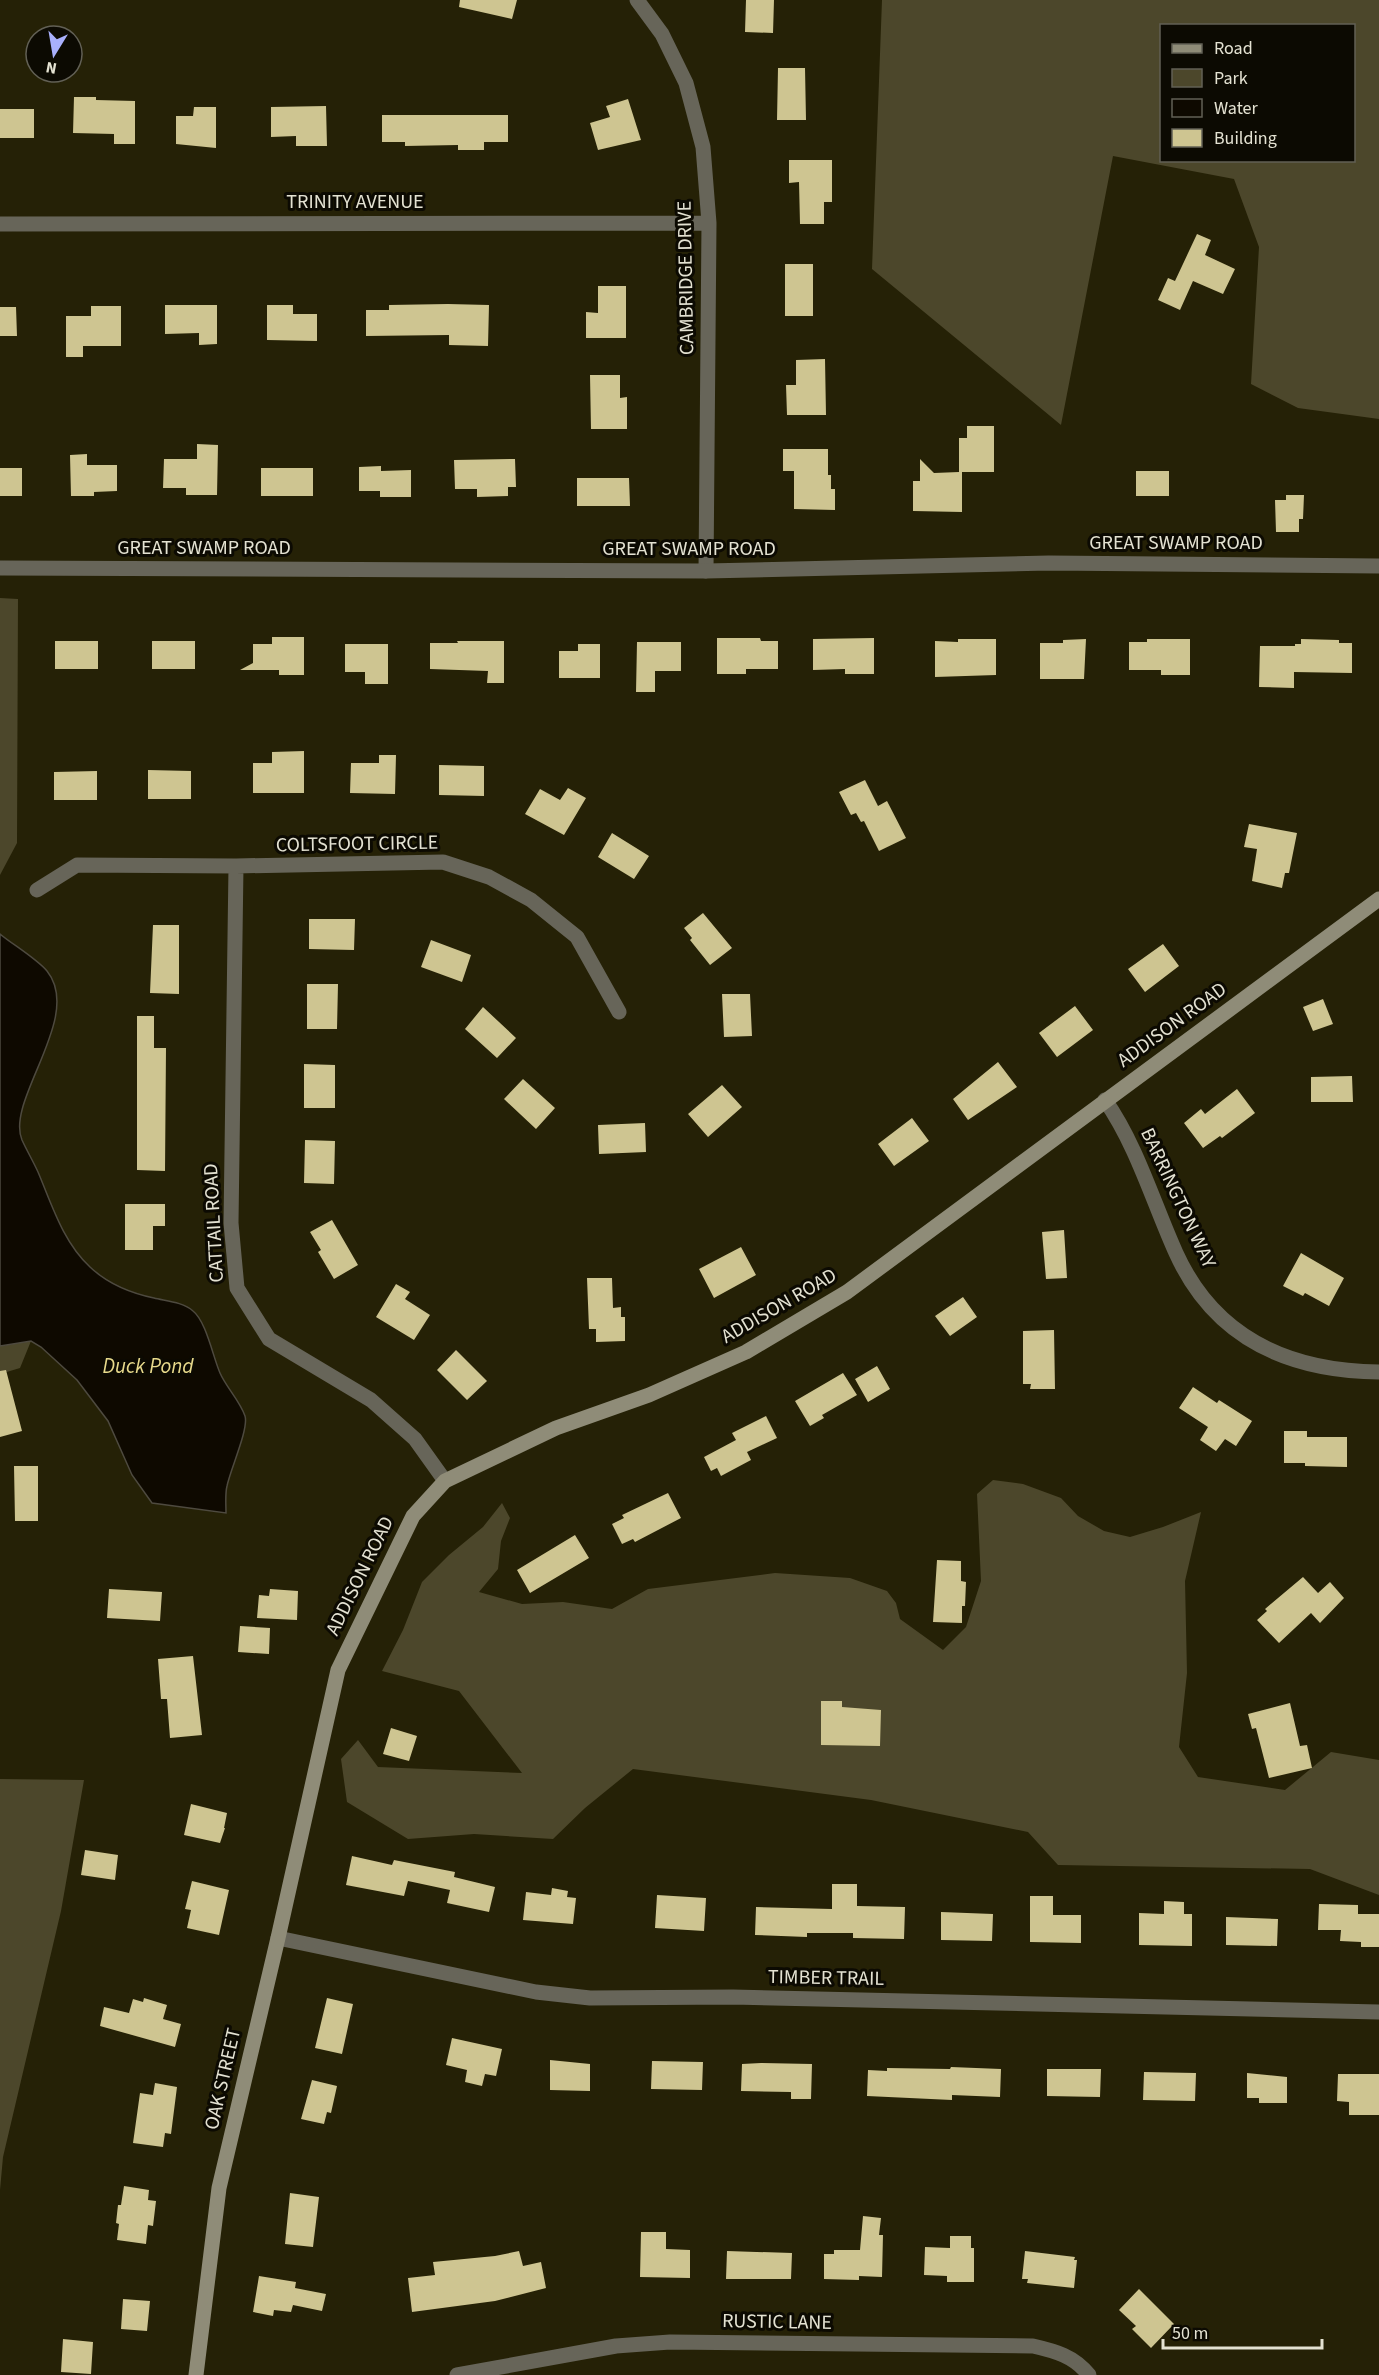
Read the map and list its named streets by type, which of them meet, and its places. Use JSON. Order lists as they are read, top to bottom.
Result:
{
  "streets": {
    "main road": ["ADDISON ROAD", "OAK STREET"],
    "street": [
      "TRINITY AVENUE",
      "CAMBRIDGE DRIVE",
      "GREAT SWAMP ROAD",
      "COLTSFOOT CIRCLE",
      "BARRINGTON WAY",
      "CATTAIL ROAD",
      "TIMBER TRAIL",
      "RUSTIC LANE"
    ]
  },
  "crossings": [
    ["TRINITY AVENUE", "CAMBRIDGE DRIVE"],
    ["CAMBRIDGE DRIVE", "GREAT SWAMP ROAD"],
    ["COLTSFOOT CIRCLE", "CATTAIL ROAD"],
    ["ADDISON ROAD", "BARRINGTON WAY"],
    ["ADDISON ROAD", "CATTAIL ROAD"],
    ["ADDISON ROAD", "OAK STREET"],
    ["TIMBER TRAIL", "OAK STREET"]
  ],
  "water": ["Duck Pond"],
  "legend": [
    "Road",
    "Park",
    "Water",
    "Building"
  ],
  "scale_bar": "50 m",
  "north": "bottom"
}
